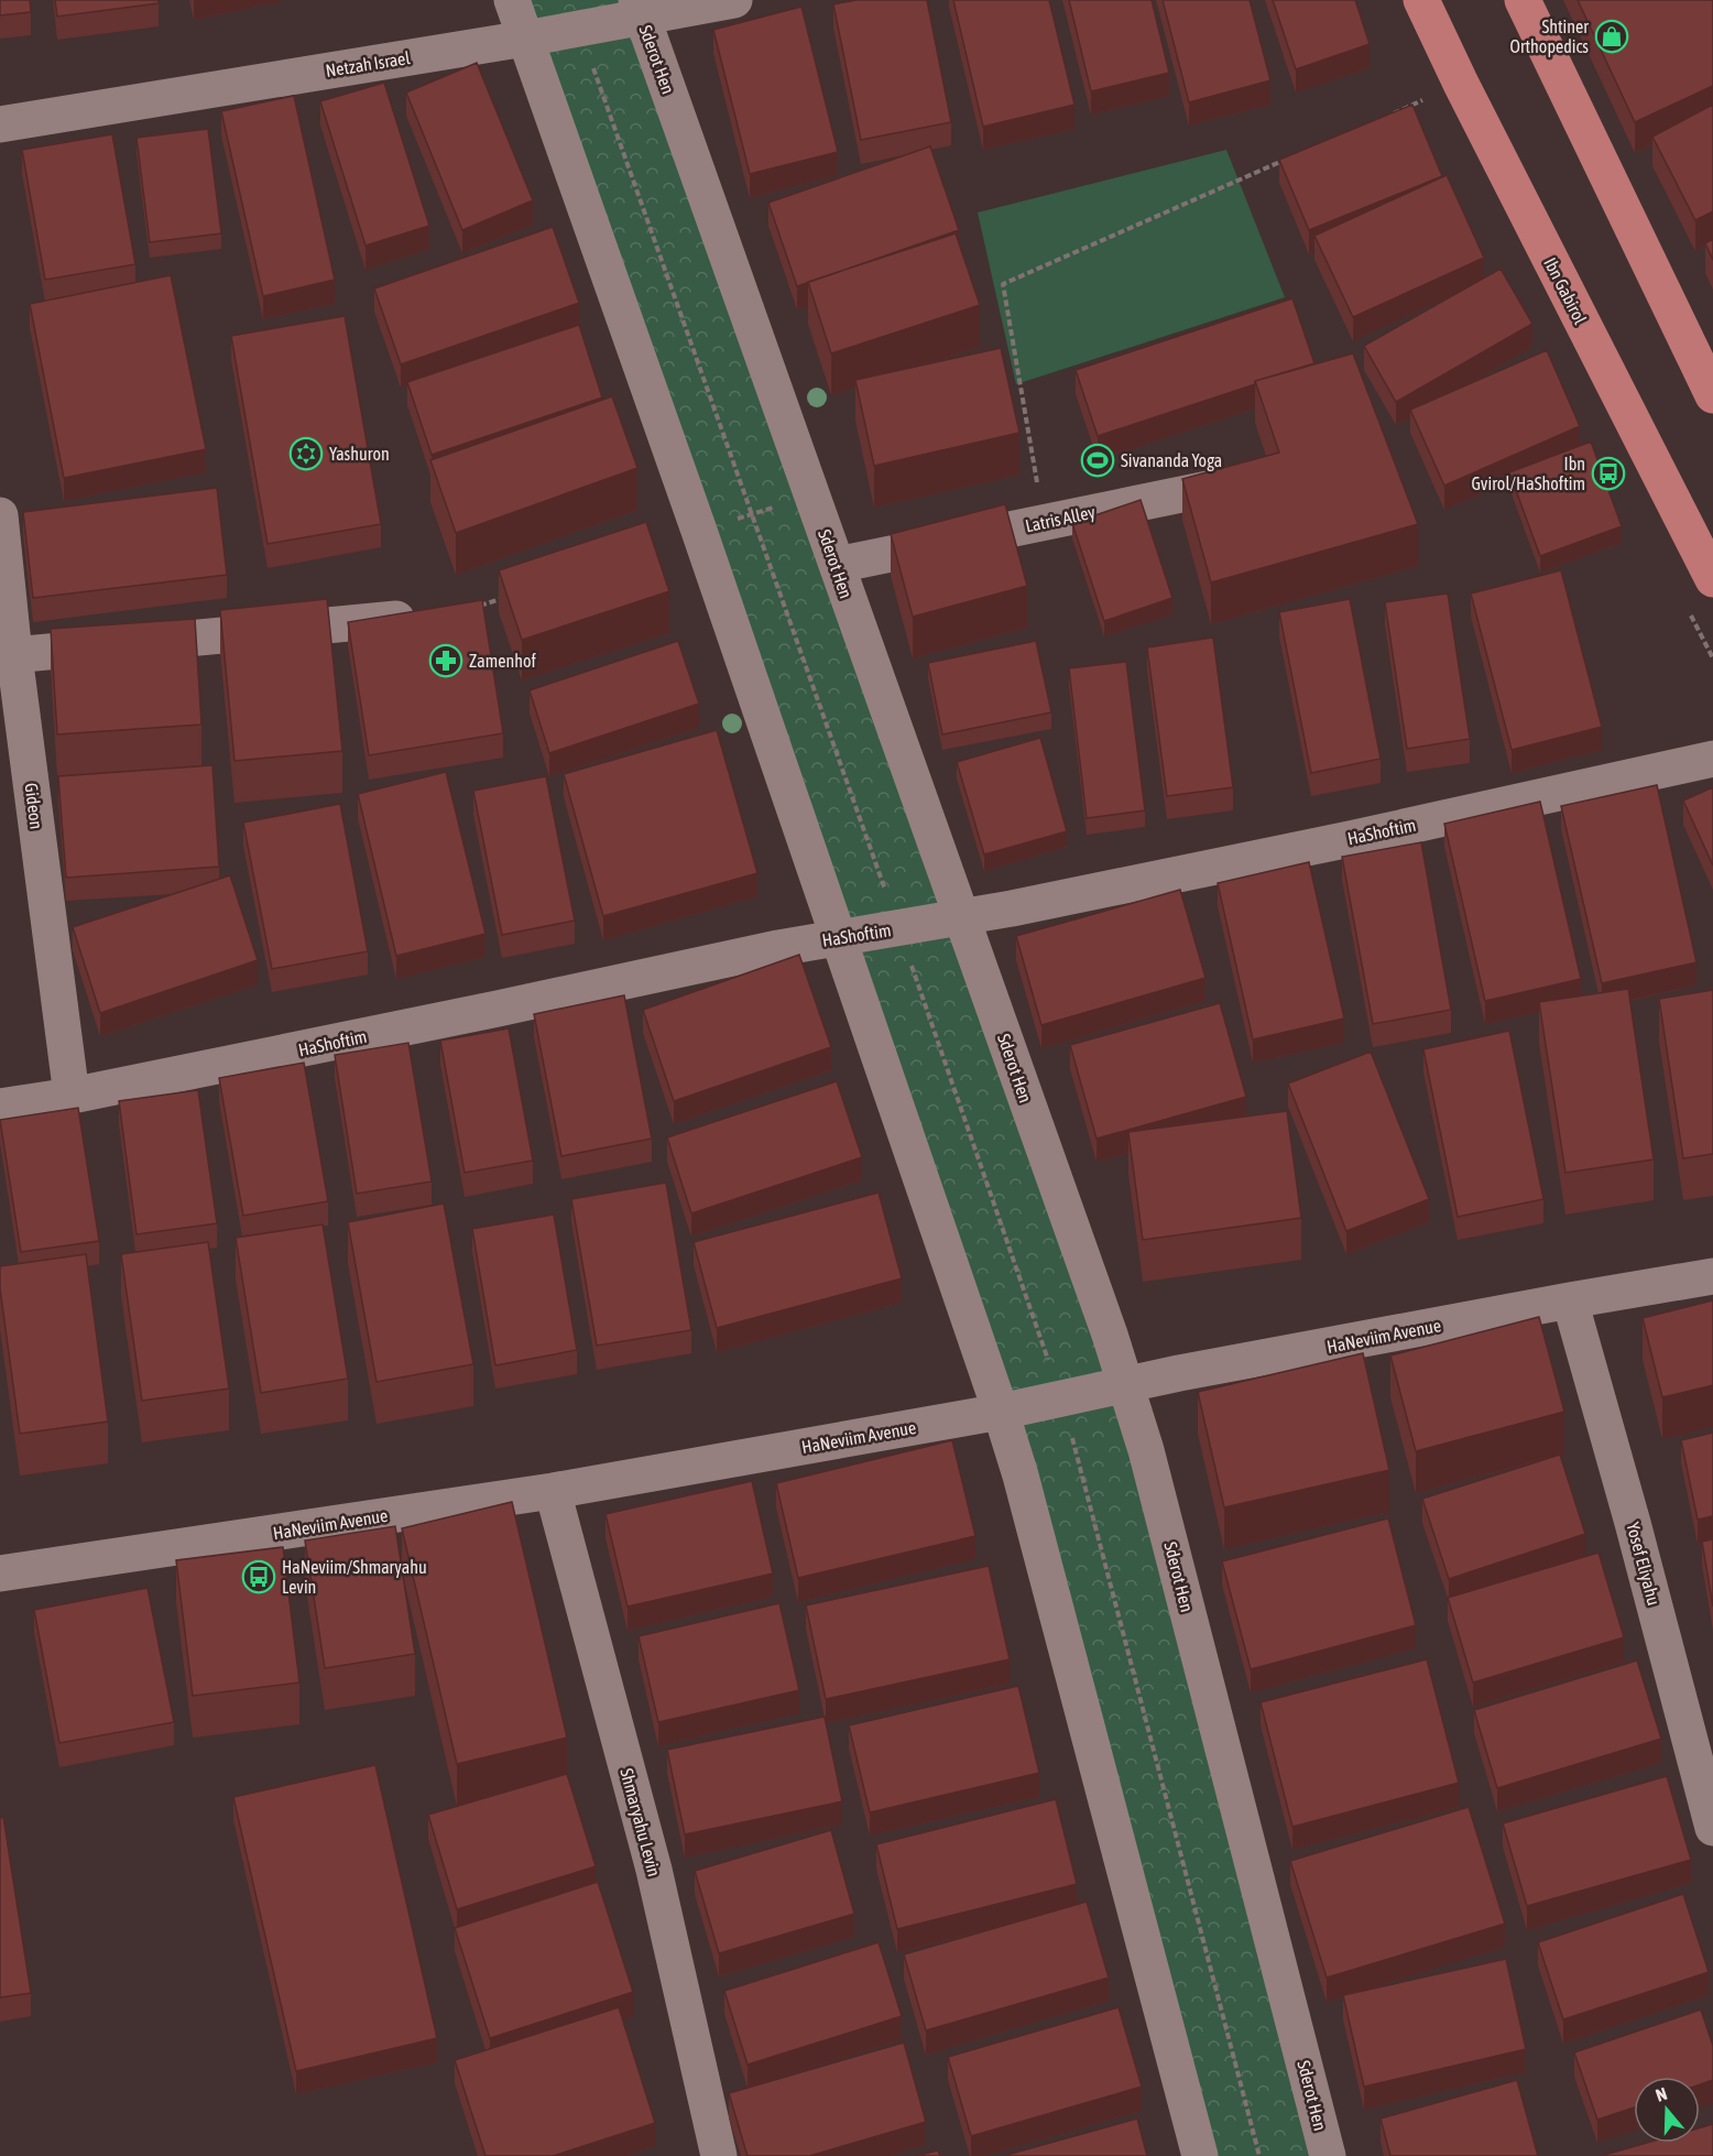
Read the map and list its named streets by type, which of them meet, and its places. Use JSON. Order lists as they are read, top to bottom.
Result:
{
  "streets": {
    "main road": ["Ibn Gabirol"],
    "street": [
      "Sderot Hen",
      "Netzah Israel",
      "Latris Alley",
      "Gideon",
      "HaShoftim",
      "HaNeviim Avenue",
      "Yosef Eliyahu",
      "Shmaryahu Levin"
    ]
  },
  "crossings": [
    ["Sderot Hen", "Netzah Israel"],
    ["Sderot Hen", "Latris Alley"],
    ["Sderot Hen", "HaShoftim"],
    ["Sderot Hen", "HaNeviim Avenue"],
    ["Gideon", "HaShoftim"],
    ["HaNeviim Avenue", "Yosef Eliyahu"],
    ["HaNeviim Avenue", "Shmaryahu Levin"]
  ],
  "places": {
    "shop": ["Shtiner Orthopedics"],
    "synagogue": ["Yashuron"],
    "sports": ["Sivananda Yoga"],
    "bus stop": ["Ibn Gvirol/HaShoftim", "HaNeviim/Shmaryahu Levin"],
    "pharmacy": ["Zamenhof"]
  },
  "north": "top"
}
